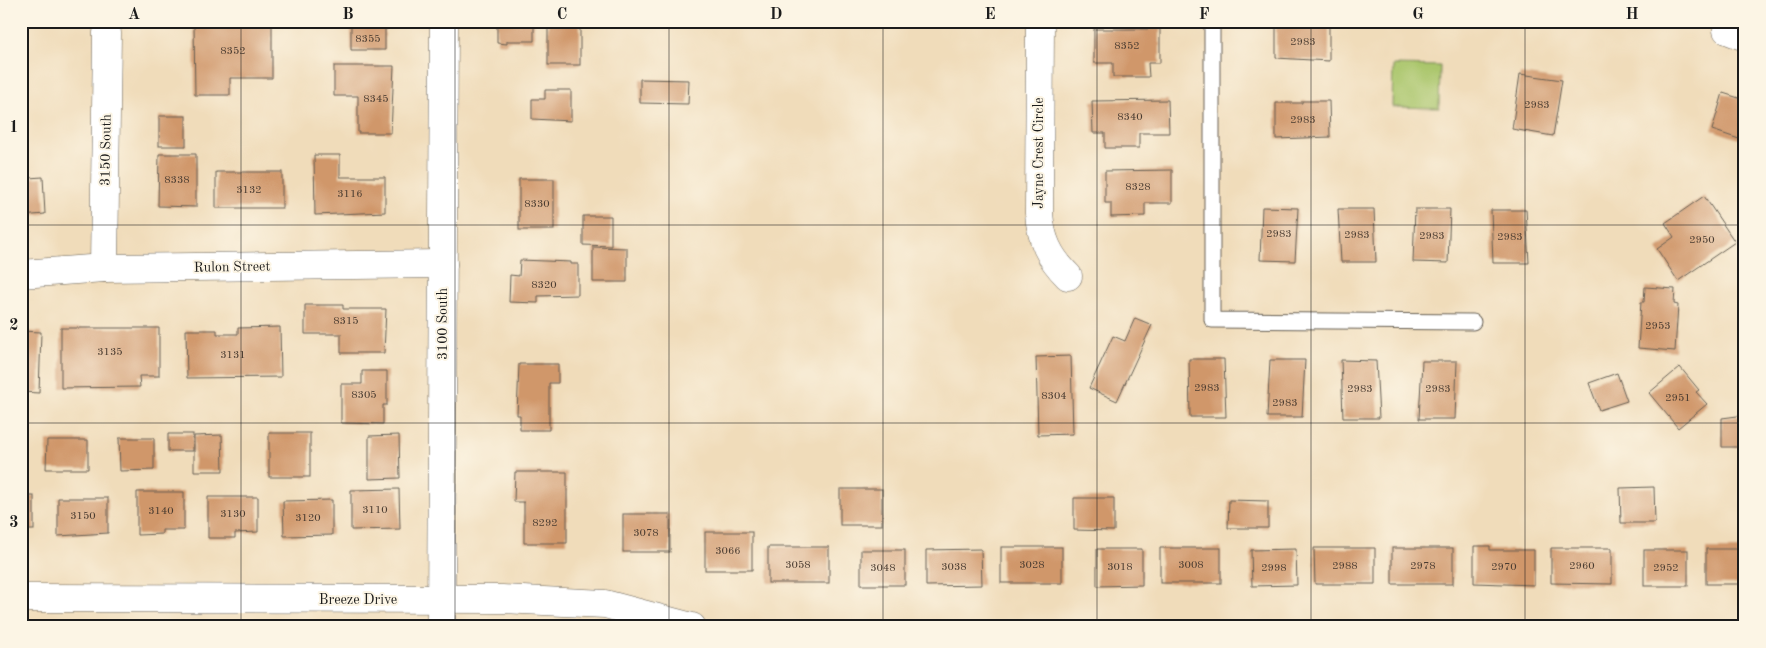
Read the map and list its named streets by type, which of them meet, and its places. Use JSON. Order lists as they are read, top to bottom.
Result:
{
  "streets": {
    "street": [
      "3150 South",
      "Jayne Crest Circle",
      "Rulon Street",
      "3100 South",
      "Breeze Drive"
    ]
  },
  "crossings": [
    ["3150 South", "Rulon Street"],
    ["Rulon Street", "3100 South"],
    ["3100 South", "Breeze Drive"]
  ],
  "house_numbers": [
    "8355",
    "2983",
    "8352",
    "8352",
    "8345",
    "2983",
    "8340",
    "2983",
    "8338",
    "8328",
    "3132",
    "3116",
    "8330",
    "2983",
    "2983",
    "2983",
    "2983",
    "2950",
    "8320",
    "8315",
    "2953",
    "3135",
    "3131",
    "2983",
    "2983",
    "2983",
    "8305",
    "8304",
    "2951",
    "2983",
    "3110",
    "3140",
    "3130",
    "3150",
    "3120",
    "8292",
    "3078",
    "3066",
    "3058",
    "3028",
    "3008",
    "2988",
    "2978",
    "2960",
    "3038",
    "3018",
    "2970",
    "3048",
    "2998",
    "2952"
  ],
  "grid": {
    "columns": [
      "A",
      "B",
      "C",
      "D",
      "E",
      "F",
      "G",
      "H"
    ],
    "rows": ["1", "2", "3"]
  }
}
